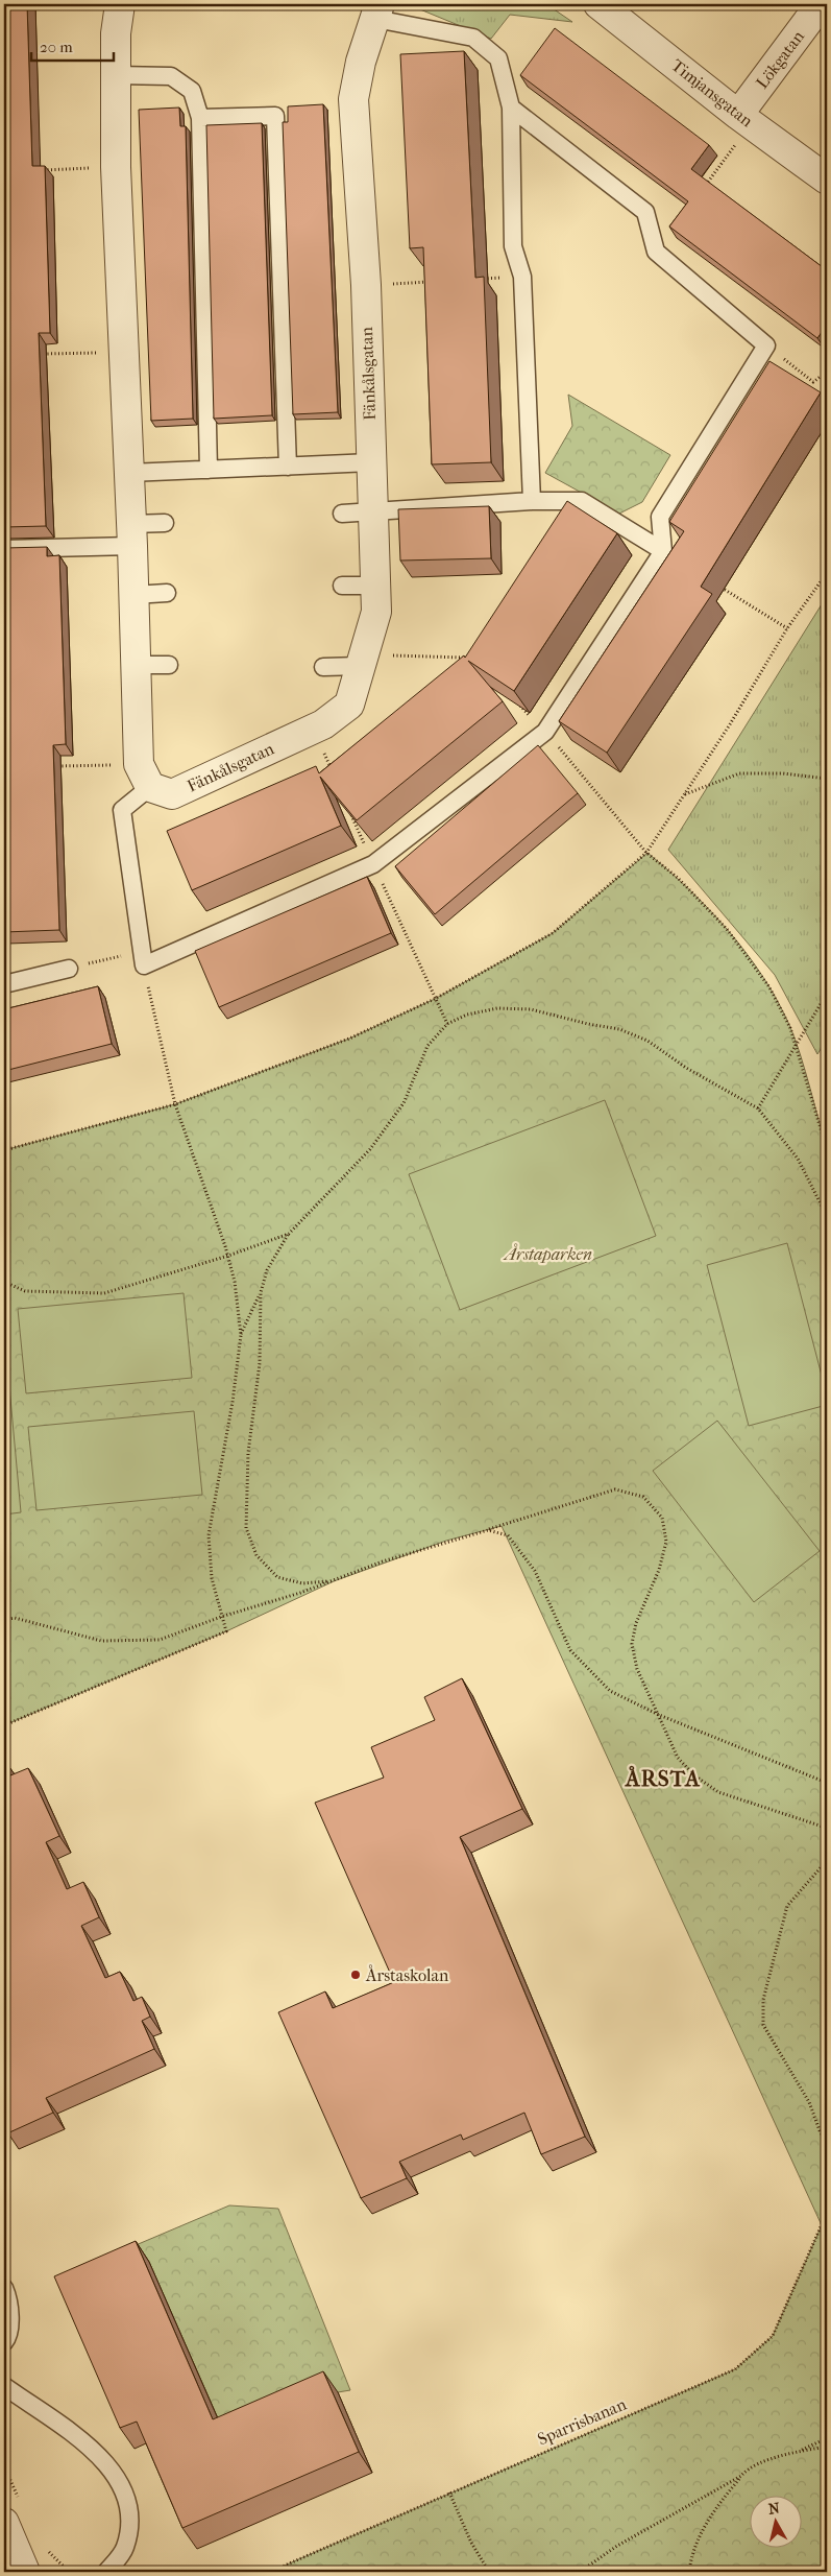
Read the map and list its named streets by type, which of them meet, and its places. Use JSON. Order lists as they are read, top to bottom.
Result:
{
  "streets": {
    "street": ["Lökgatan", "Timjansgatan", "Fänkålsgatan"],
    "path": ["Sparrisbanan"]
  },
  "crossings": [
    ["Lökgatan", "Timjansgatan"]
  ],
  "districts": ["ÅRSTA"],
  "parks": ["Årstaparken"],
  "places": ["Årstaskolan"],
  "scale_bar": "20 m",
  "north": "top"
}
